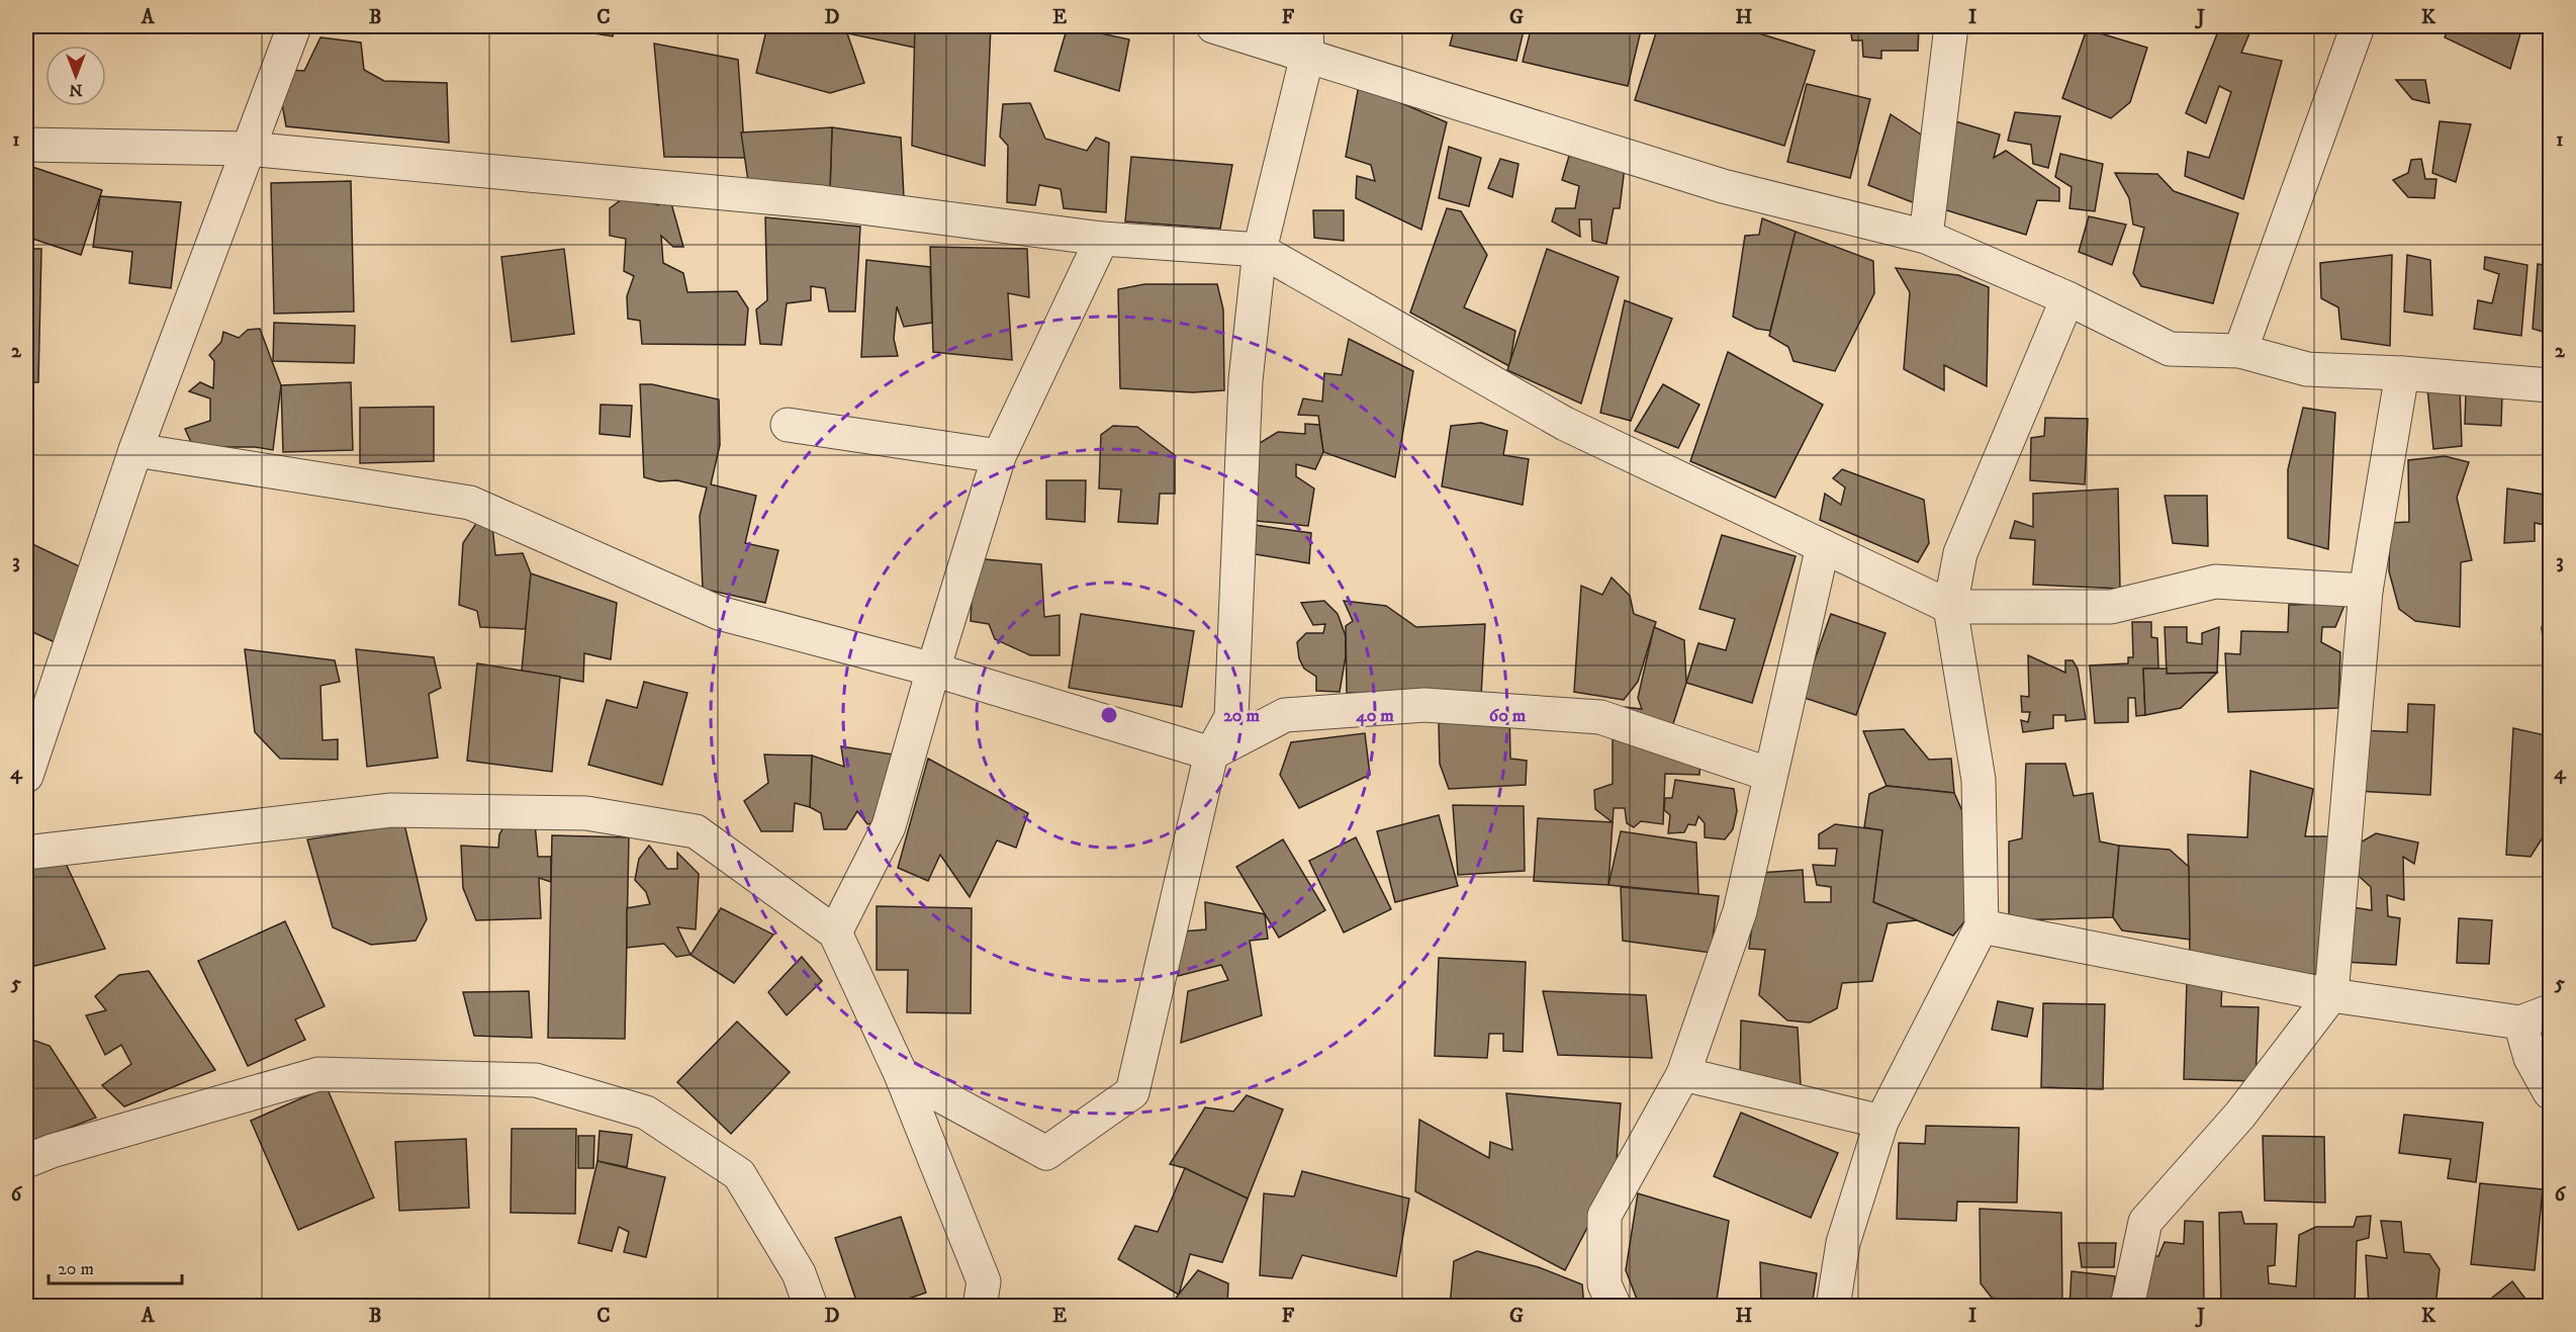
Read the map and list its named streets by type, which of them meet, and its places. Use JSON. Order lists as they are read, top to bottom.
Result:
{
  "scale_bar": "20 m",
  "north": "bottom",
  "grid": {
    "columns": [
      "A",
      "B",
      "C",
      "D",
      "E",
      "F",
      "G",
      "H",
      "I",
      "J",
      "K"
    ],
    "rows": [
      "1",
      "2",
      "3",
      "4",
      "5",
      "6"
    ]
  },
  "rings": ["20 m", "40 m", "60 m"]
}
